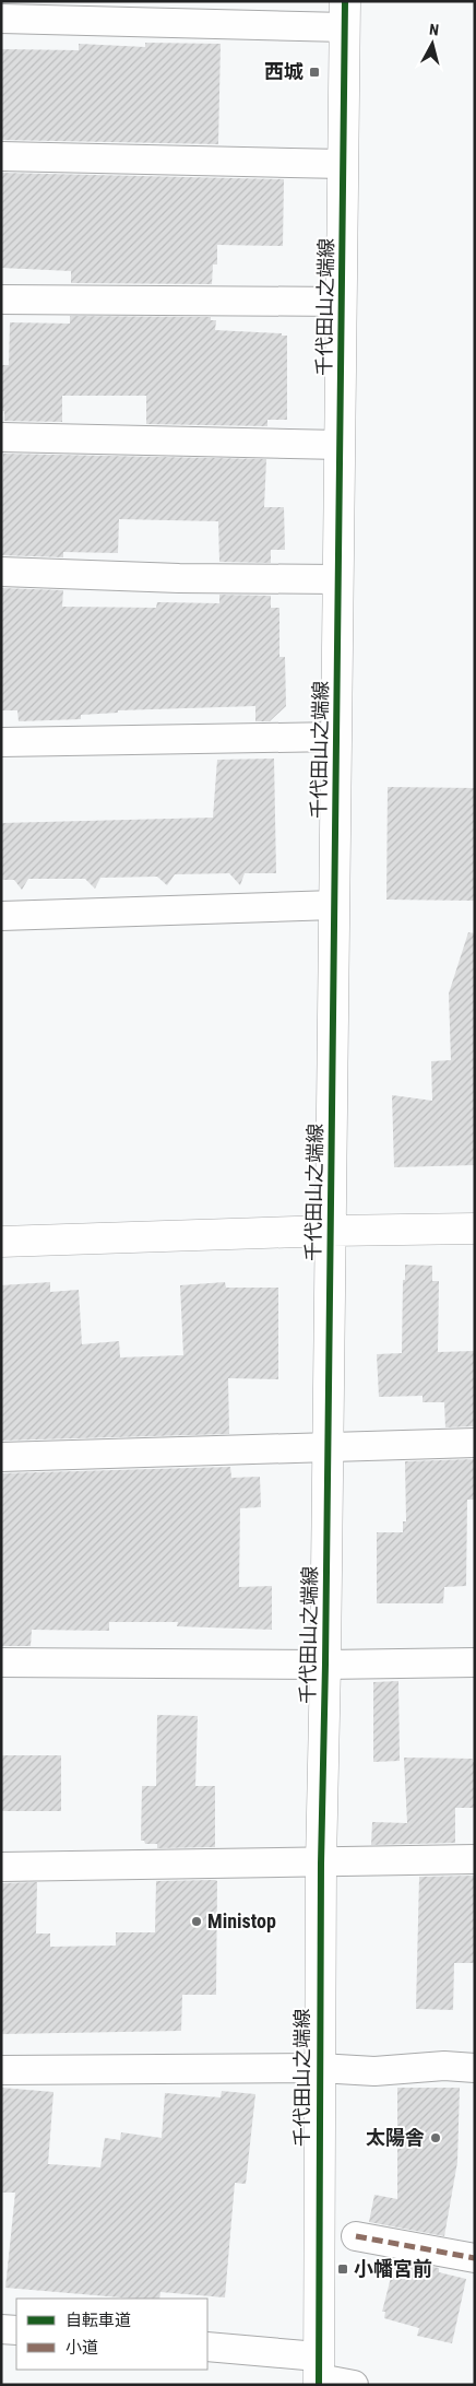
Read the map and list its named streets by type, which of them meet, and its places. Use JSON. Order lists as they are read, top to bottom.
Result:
{
  "streets": {
    "street": ["千代田山之端線"]
  },
  "places": {
    "transit": ["西城", "小幡宮前"],
    "other": ["Ministop", "太陽舎"]
  },
  "legend": ["自転車道", "小道"],
  "north": "top"
}
